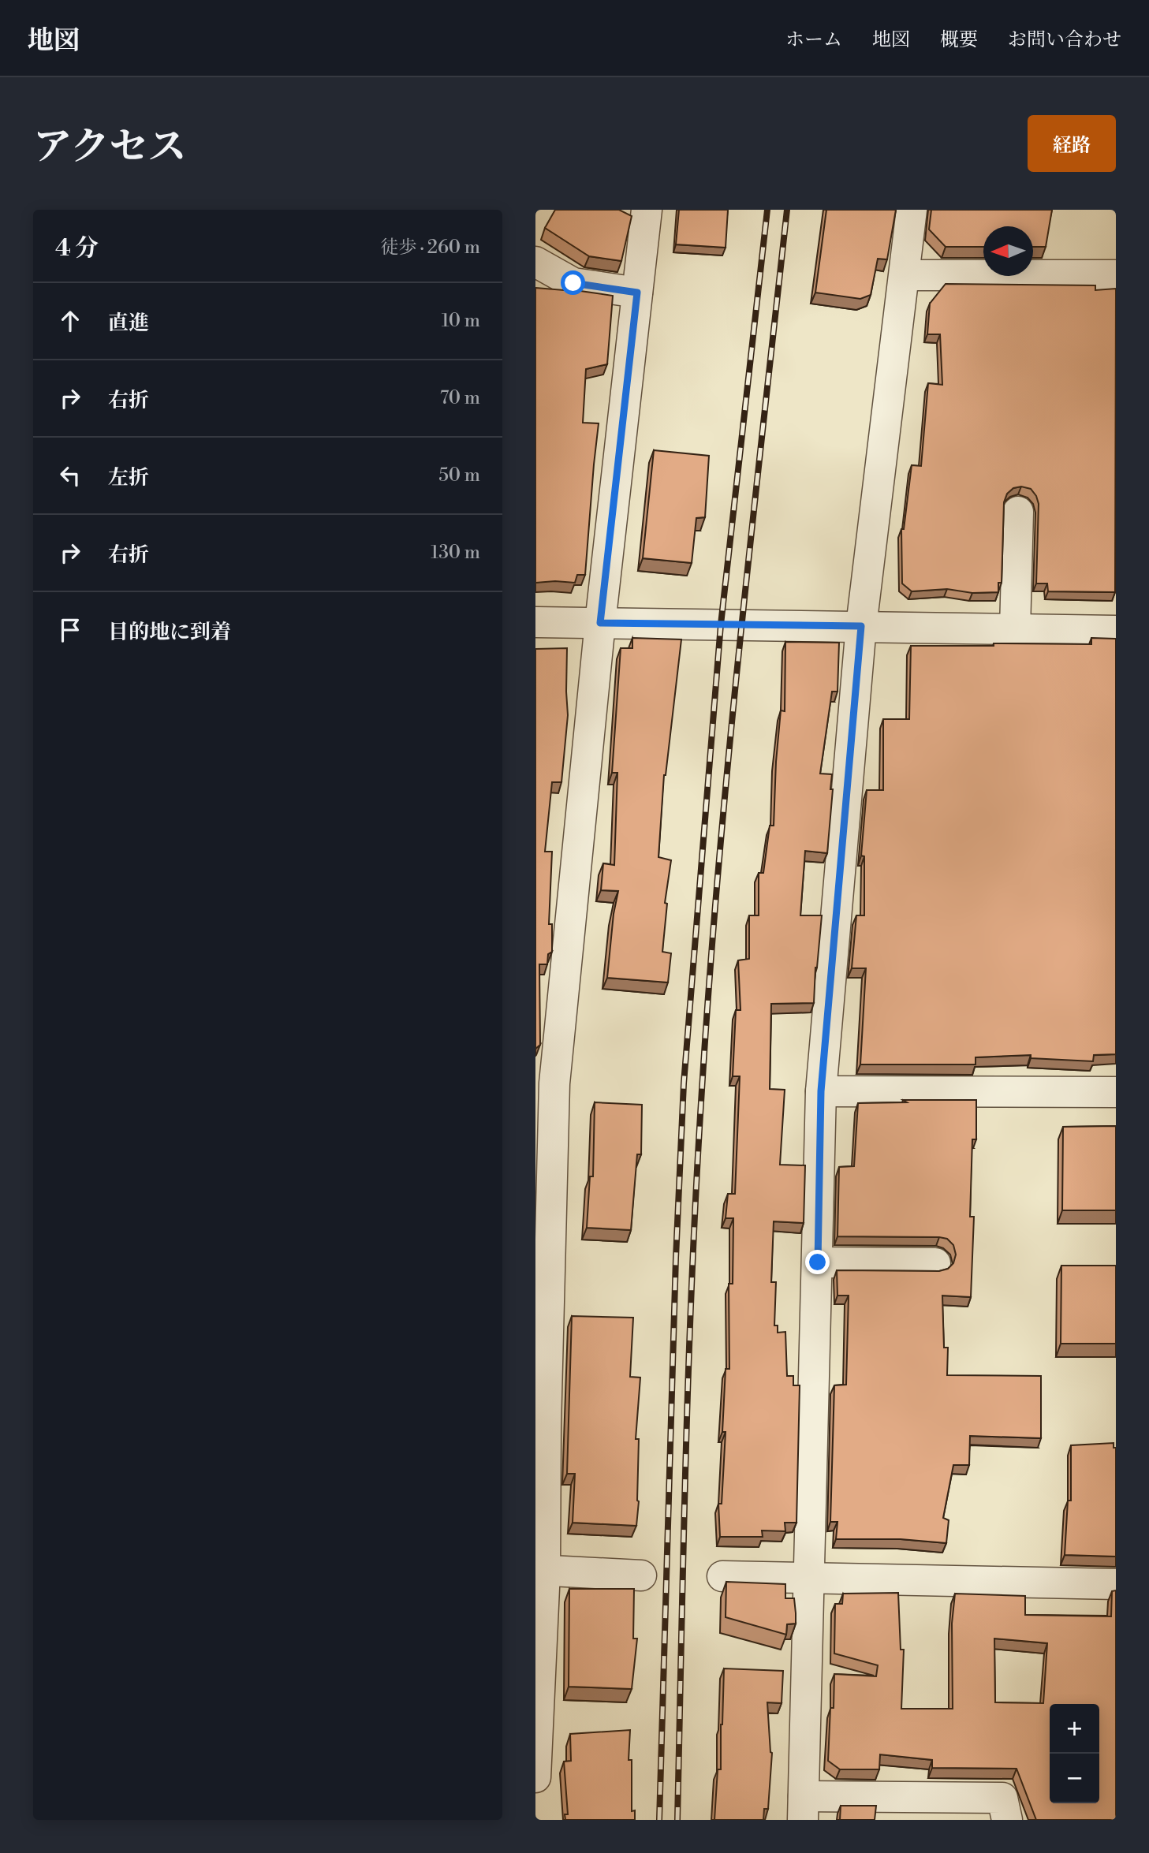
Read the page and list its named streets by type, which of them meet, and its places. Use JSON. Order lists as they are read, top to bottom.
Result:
{
  "north": "left",
  "page": {
    "header": "地図",
    "nav": [
      "ホーム",
      "地図",
      "概要",
      "お問い合わせ"
    ],
    "title": "アクセス",
    "buttons": "経路",
    "heading": ["4 分", "徒歩 · 260 m"],
    "list": [
      ["直進", "10 m"],
      ["右折", "70 m"],
      ["左折", "50 m"],
      ["右折", "130 m"],
      "目的地に到着"
    ],
    "map_buttons": ["+", "−"]
  }
}
